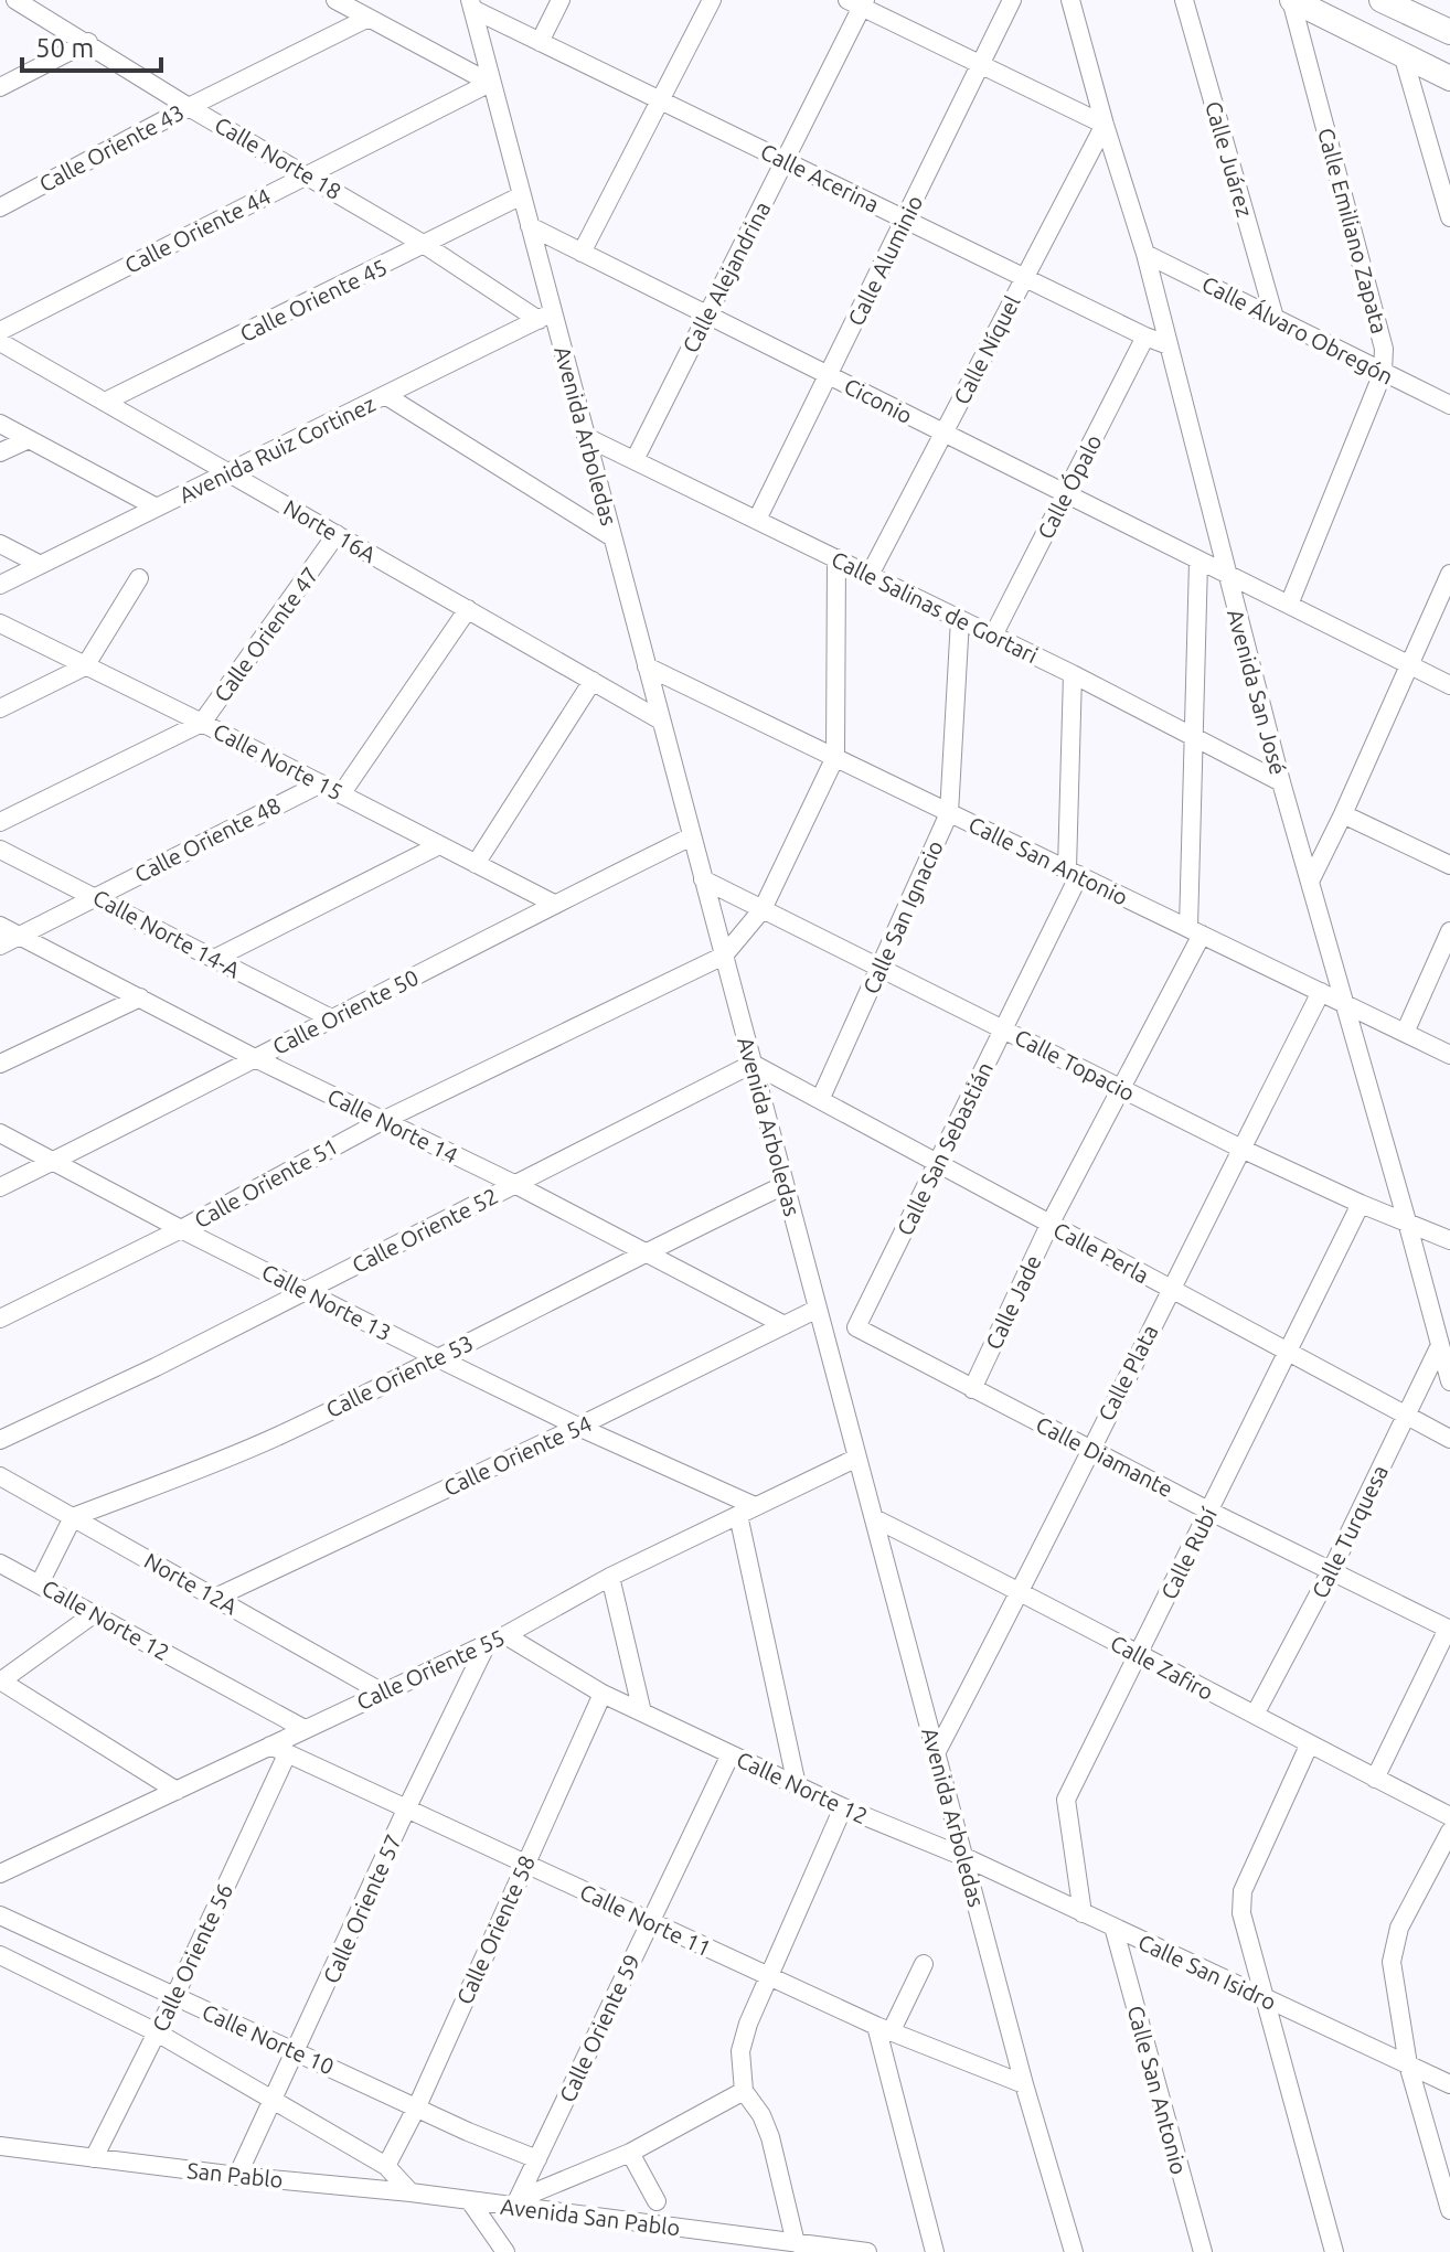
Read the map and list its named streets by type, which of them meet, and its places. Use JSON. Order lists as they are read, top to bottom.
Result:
{
  "streets": {
    "street": [
      "Calle Oriente 43",
      "Calle Norte 18",
      "Calle Juárez",
      "Calle Acerina",
      "Calle Oriente 44",
      "Calle Emiliano Zapata",
      "Calle Aluminio",
      "Calle Alejandrina",
      "Calle Oriente 45",
      "Calle Álvaro Obregón",
      "Calle Níquel",
      "Ciconio",
      "Avenida Arboledas",
      "Avenida Ruiz Cortinez",
      "Calle Ópalo",
      "Norte 16A",
      "Calle Salinas de Gortari",
      "Calle Oriente 47",
      "Avenida San José",
      "Calle Norte 15",
      "Calle Oriente 48",
      "Calle San Antonio",
      "Calle San Ignacio",
      "Calle Norte 14-A",
      "Calle Oriente 50",
      "Calle Topacio",
      "Calle Norte 14",
      "Calle San Sebastián",
      "Calle Oriente 51",
      "Calle Oriente 52",
      "Calle Perla",
      "Calle Norte 13",
      "Calle Jade",
      "Calle Plata",
      "Calle Oriente 53",
      "Calle Oriente 54",
      "Calle Diamante",
      "Calle Turquesa",
      "Calle Rubí",
      "Norte 12A",
      "Calle Norte 12",
      "Calle Zafiro",
      "Calle Oriente 55",
      "Calle Oriente 57",
      "Calle Norte 11",
      "Calle Oriente 58",
      "Calle Oriente 56",
      "Calle San Isidro",
      "Calle Oriente 59",
      "Calle Norte 10",
      "San Pablo",
      "Avenida San Pablo"
    ]
  },
  "crossings": [
    ["Calle Oriente 43", "Calle Norte 18"],
    ["Calle Norte 18", "Calle Oriente 44"],
    ["Calle Norte 18", "Calle Oriente 45"],
    ["Calle Norte 18", "Avenida Arboledas"],
    ["Calle Norte 18", "Avenida Ruiz Cortinez"],
    ["Calle Juárez", "Calle Álvaro Obregón"],
    ["Calle Acerina", "Calle Aluminio"],
    ["Calle Acerina", "Calle Alejandrina"],
    ["Calle Acerina", "Calle Níquel"],
    ["Calle Acerina", "Avenida Arboledas"],
    ["Calle Acerina", "Calle Ópalo"],
    ["Calle Acerina", "Avenida San José"],
    ["Calle Oriente 44", "Avenida Arboledas"],
    ["Calle Emiliano Zapata", "Calle Álvaro Obregón"],
    ["Calle Emiliano Zapata", "Ciconio"],
    ["Calle Aluminio", "Ciconio"],
    ["Calle Aluminio", "Calle Salinas de Gortari"],
    ["Calle Alejandrina", "Ciconio"],
    ["Calle Alejandrina", "Calle Salinas de Gortari"],
    ["Calle Oriente 45", "Avenida Arboledas"],
    ["Calle Oriente 45", "Norte 16A"],
    ["Calle Álvaro Obregón", "Avenida San José"],
    ["Calle Níquel", "Ciconio"],
    ["Calle Níquel", "Calle Salinas de Gortari"],
    ["Calle Níquel", "Avenida San José"],
    ["Ciconio", "Avenida Arboledas"],
    ["Ciconio", "Calle Ópalo"],
    ["Ciconio", "Avenida San José"],
    ["Ciconio", "Calle Jade"],
    ["Avenida Arboledas", "Avenida Ruiz Cortinez"],
    ["Avenida Arboledas", "Norte 16A"],
    ["Avenida Arboledas", "Calle Salinas de Gortari"],
    ["Avenida Arboledas", "Calle San Antonio"],
    ["Avenida Arboledas", "Calle Oriente 50"],
    ["Avenida Arboledas", "Calle Topacio"],
    ["Avenida Arboledas", "Calle Oriente 51"],
    ["Avenida Arboledas", "Calle Oriente 52"],
    ["Avenida Arboledas", "Calle Perla"],
    ["Avenida Arboledas", "Calle Plata"],
    ["Avenida Arboledas", "Calle Oriente 53"],
    ["Avenida Arboledas", "Calle Oriente 54"],
    ["Avenida Arboledas", "Calle Norte 12"],
    ["Avenida Arboledas", "Calle Zafiro"],
    ["Avenida Arboledas", "Calle Oriente 55"],
    ["Avenida Arboledas", "Calle Norte 11"],
    ["Avenida Arboledas", "Calle San Isidro"],
    ["Avenida Ruiz Cortinez", "Norte 16A"],
    ["Calle Ópalo", "Calle Salinas de Gortari"],
    ["Norte 16A", "Calle Oriente 47"],
    ["Calle Salinas de Gortari", "Avenida San José"],
    ["Calle Salinas de Gortari", "Calle San Ignacio"],
    ["Calle Salinas de Gortari", "Calle San Sebastián"],
    ["Calle Salinas de Gortari", "Calle Jade"],
    ["Calle Oriente 47", "Calle Norte 15"],
    ["Avenida San José", "Calle San Antonio"],
    ["Avenida San José", "Calle Topacio"],
    ["Avenida San José", "Calle Turquesa"],
    ["Calle Norte 15", "Calle Oriente 48"],
    ["Calle Norte 15", "Calle Oriente 50"],
    ["Calle Oriente 48", "Calle Norte 14-A"],
    ["Calle Oriente 48", "Calle Norte 14"],
    ["Calle San Antonio", "Calle San Ignacio"],
    ["Calle San Antonio", "Calle San Sebastián"],
    ["Calle San Antonio", "Calle Jade"],
    ["Calle San Antonio", "Calle Plata"],
    ["Calle San Antonio", "Calle San Isidro"],
    ["Calle San Ignacio", "Calle Topacio"],
    ["Calle San Ignacio", "Calle Perla"],
    ["Calle Norte 14-A", "Calle Oriente 50"],
    ["Calle Oriente 50", "Calle Norte 14"],
    ["Calle Oriente 50", "Calle Norte 13"],
    ["Calle Topacio", "Calle San Sebastián"],
    ["Calle Topacio", "Calle Jade"],
    ["Calle Topacio", "Calle Plata"],
    ["Calle Topacio", "Calle Rubí"],
    ["Calle Norte 14", "Calle Oriente 51"],
    ["Calle Norte 14", "Calle Oriente 52"],
    ["Calle Norte 14", "Calle Oriente 53"],
    ["Calle Norte 14", "Calle Oriente 54"],
    ["Calle San Sebastián", "Calle Perla"],
    ["Calle San Sebastián", "Calle Diamante"],
    ["Calle Oriente 51", "Calle Norte 13"],
    ["Calle Oriente 52", "Calle Perla"],
    ["Calle Oriente 52", "Calle Norte 13"],
    ["Calle Perla", "Calle Jade"],
    ["Calle Perla", "Calle Plata"],
    ["Calle Perla", "Calle Turquesa"],
    ["Calle Perla", "Calle Rubí"],
    ["Calle Norte 13", "Calle Oriente 53"],
    ["Calle Norte 13", "Calle Oriente 54"],
    ["Calle Norte 13", "Calle Oriente 55"],
    ["Calle Jade", "Calle Diamante"],
    ["Calle Plata", "Calle Diamante"],
    ["Calle Plata", "Calle Zafiro"],
    ["Calle Oriente 53", "Norte 12A"],
    ["Calle Oriente 54", "Norte 12A"],
    ["Calle Diamante", "Calle Turquesa"],
    ["Calle Diamante", "Calle Rubí"],
    ["Calle Turquesa", "Calle Zafiro"],
    ["Calle Rubí", "Calle Zafiro"],
    ["Calle Rubí", "Calle San Isidro"],
    ["Norte 12A", "Calle Oriente 55"],
    ["Calle Norte 12", "Calle Oriente 55"],
    ["Calle Norte 12", "Calle Oriente 57"],
    ["Calle Norte 12", "Calle Oriente 58"],
    ["Calle Norte 12", "Calle San Isidro"],
    ["Calle Norte 12", "Calle Oriente 59"],
    ["Calle Oriente 55", "Calle Oriente 57"],
    ["Calle Oriente 55", "Calle Norte 11"],
    ["Calle Oriente 55", "Calle Oriente 56"],
    ["Calle Oriente 57", "Calle Norte 11"],
    ["Calle Oriente 57", "Calle Norte 10"],
    ["Calle Oriente 57", "San Pablo"],
    ["Calle Norte 11", "Calle Oriente 58"],
    ["Calle Norte 11", "Calle Oriente 56"],
    ["Calle Norte 11", "Calle Oriente 59"],
    ["Calle Oriente 58", "Calle Norte 10"],
    ["Calle Oriente 56", "Calle Norte 10"],
    ["Calle Oriente 56", "San Pablo"],
    ["Calle Oriente 59", "Calle Norte 10"],
    ["Calle Oriente 59", "Avenida San Pablo"],
    ["Calle Norte 10", "San Pablo"],
    ["San Pablo", "Avenida San Pablo"]
  ],
  "scale_bar": "50 m"
}
